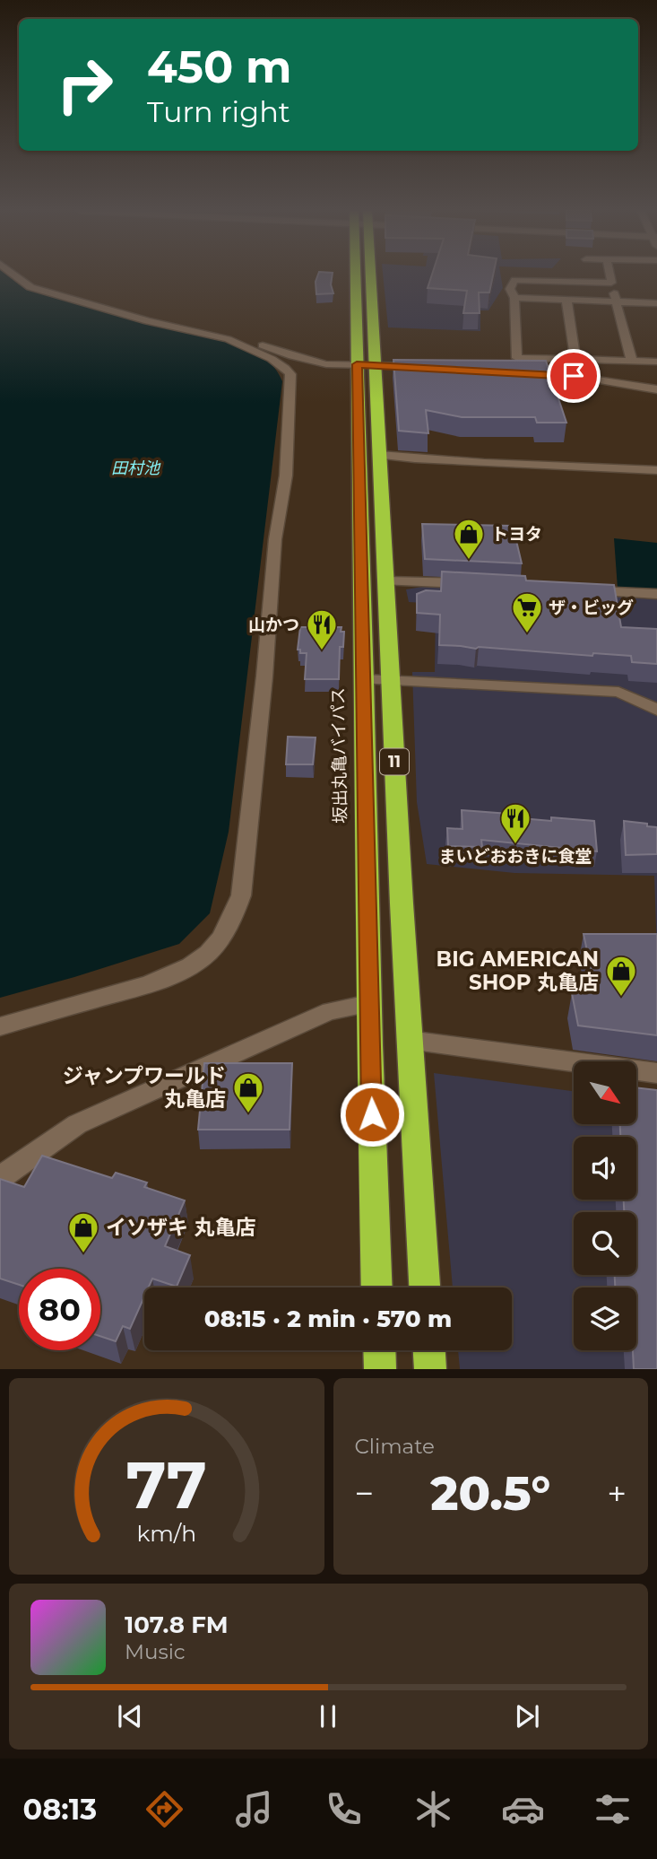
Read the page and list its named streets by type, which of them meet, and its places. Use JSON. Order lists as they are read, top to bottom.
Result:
{
  "streets": {
    "highway": ["坂出丸亀バイパス", "11"]
  },
  "water": ["田村池"],
  "places": {
    "shop": [
      "トヨタ",
      "BIG AMERICAN SHOP 丸亀店",
      "ジャンプワールド 丸亀店",
      "イソザキ 丸亀店"
    ],
    "supermarket": ["ザ・ビッグ"],
    "restaurant": ["山かつ", "まいどおおきに食堂"]
  },
  "north": "bottom right",
  "page": {
    "turn": ["450 m", "Turn right"],
    "limit": "80",
    "trip": "08:15 · 2 min · 570 m",
    "tile": "Climate",
    "heat": ["−", "20.5°", "+"],
    "song": ["107.8 FM", "Music"],
    "tabs": "08:13",
    "gauge": ["77", "km/h"]
  }
}
